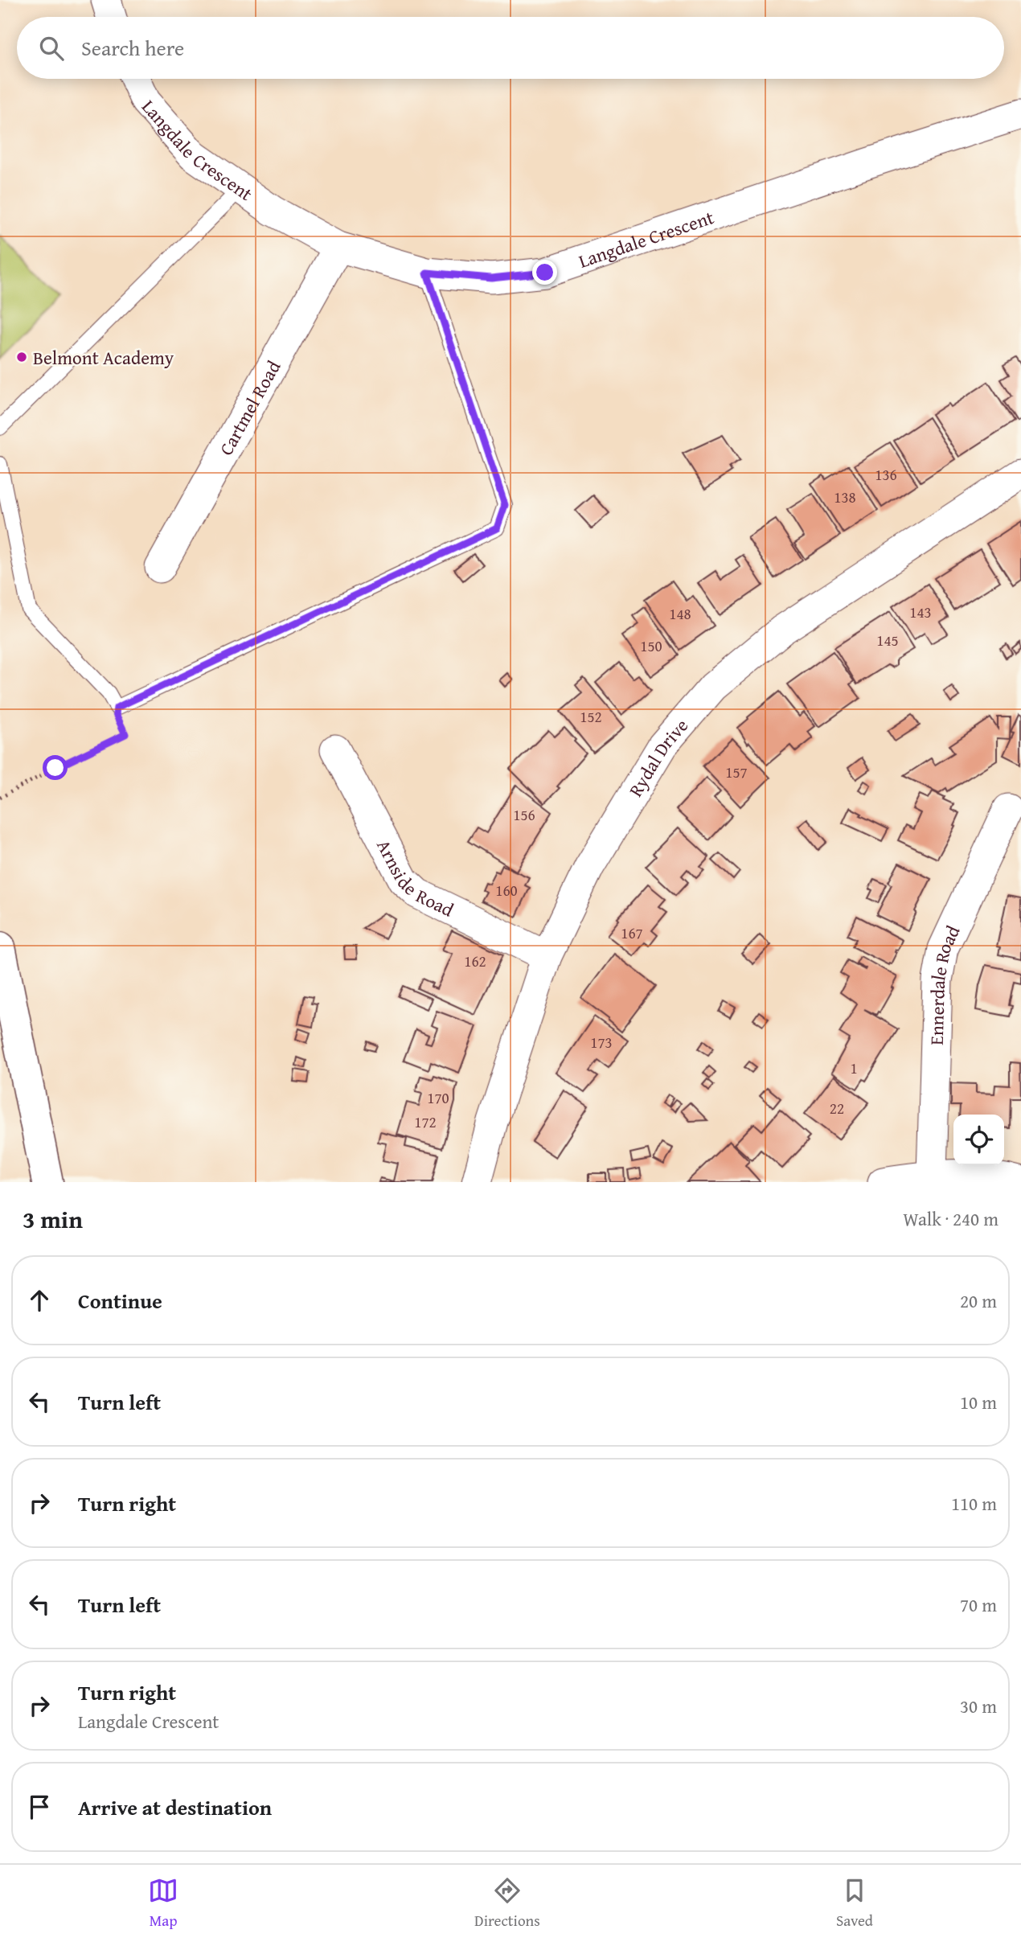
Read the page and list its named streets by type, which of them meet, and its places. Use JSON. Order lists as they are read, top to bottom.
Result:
{
  "streets": {
    "street": [
      "Langdale Crescent",
      "Cartmel Road",
      "Rydal Drive",
      "Arnside Road",
      "Ennerdale Road"
    ]
  },
  "crossings": [
    ["Langdale Crescent", "Cartmel Road"],
    ["Rydal Drive", "Arnside Road"]
  ],
  "places": ["Belmont Academy"],
  "house_numbers": [
    "136",
    "138",
    "143",
    "148",
    "145",
    "150",
    "152",
    "157",
    "156",
    "160",
    "167",
    "162",
    "173",
    "1",
    "170",
    "22",
    "172"
  ],
  "page": {
    "search": "Search here",
    "heading": ["3 min", "Walk · 240 m"],
    "list": [
      ["Continue", "20 m"],
      ["Turn left", "10 m"],
      ["Turn right", "110 m"],
      ["Turn left", "70 m"],
      ["Turn right", "Langdale Crescent", "30 m"],
      "Arrive at destination"
    ],
    "nav": ["Map", "Directions", "Saved"]
  }
}
